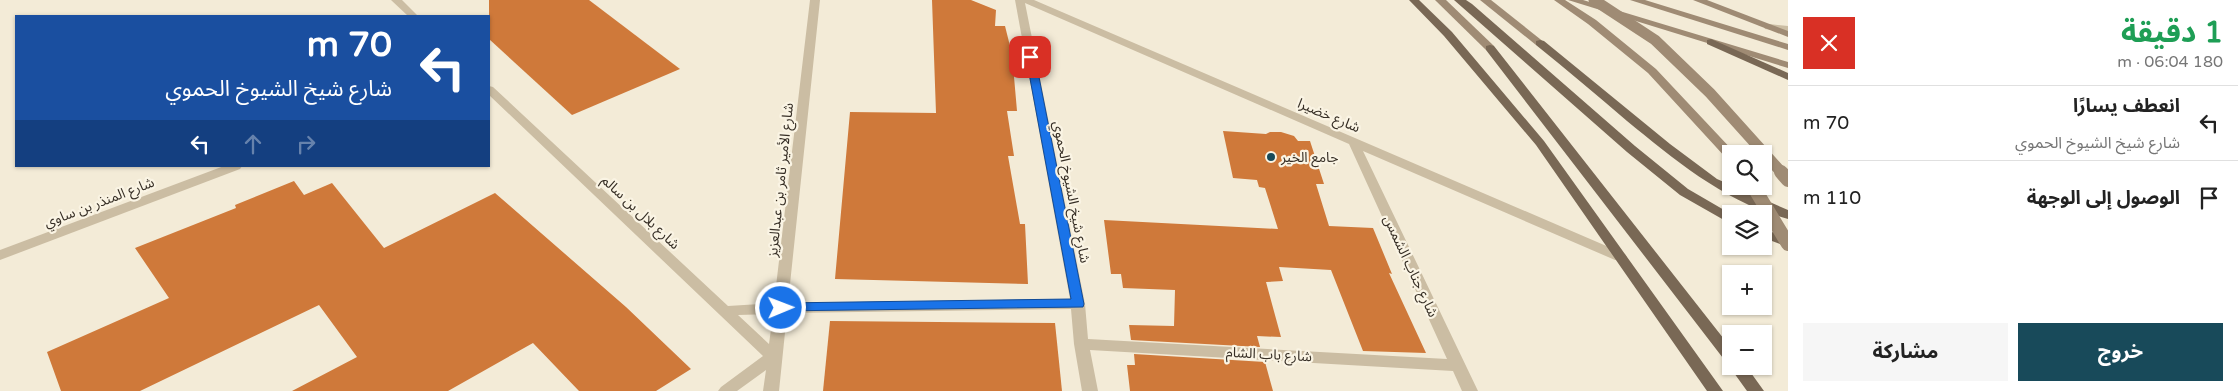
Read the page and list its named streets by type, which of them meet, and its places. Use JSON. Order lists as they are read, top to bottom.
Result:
{
  "streets": {
    "street": [
      "شارع خضيرا",
      "شارع الأمير ثامر بن عبدالعزيز",
      "شارع شيخ الشيوخ الحموي",
      "شارع المنذر بن ساوي",
      "شارع بلال بن سالم",
      "شارع جناب الشمس",
      "شارع باب الشام"
    ]
  },
  "crossings": [
    ["شارع خضيرا", "شارع جناب الشمس"],
    ["شارع الأمير ثامر بن عبدالعزيز", "شارع بلال بن سالم"],
    ["شارع شيخ الشيوخ الحموي", "شارع باب الشام"],
    ["شارع جناب الشمس", "شارع باب الشام"]
  ],
  "places": ["جامع الخير"],
  "page": {
    "heading": ["1 دقيقة", "180 m · 06:04"],
    "turn": ["70 m", "شارع شيخ الشيوخ الحموي"],
    "list": [
      {
        "name": "انعطف يسارًا",
        "note": "شارع شيخ الشيوخ الحموي",
        "value": "70 m"
      },
      {
        "name": "الوصول إلى الوجهة",
        "value": "110 m"
      }
    ],
    "map_buttons": ["+", "−"],
    "buttons": ["خروج", "مشاركة"]
  }
}
